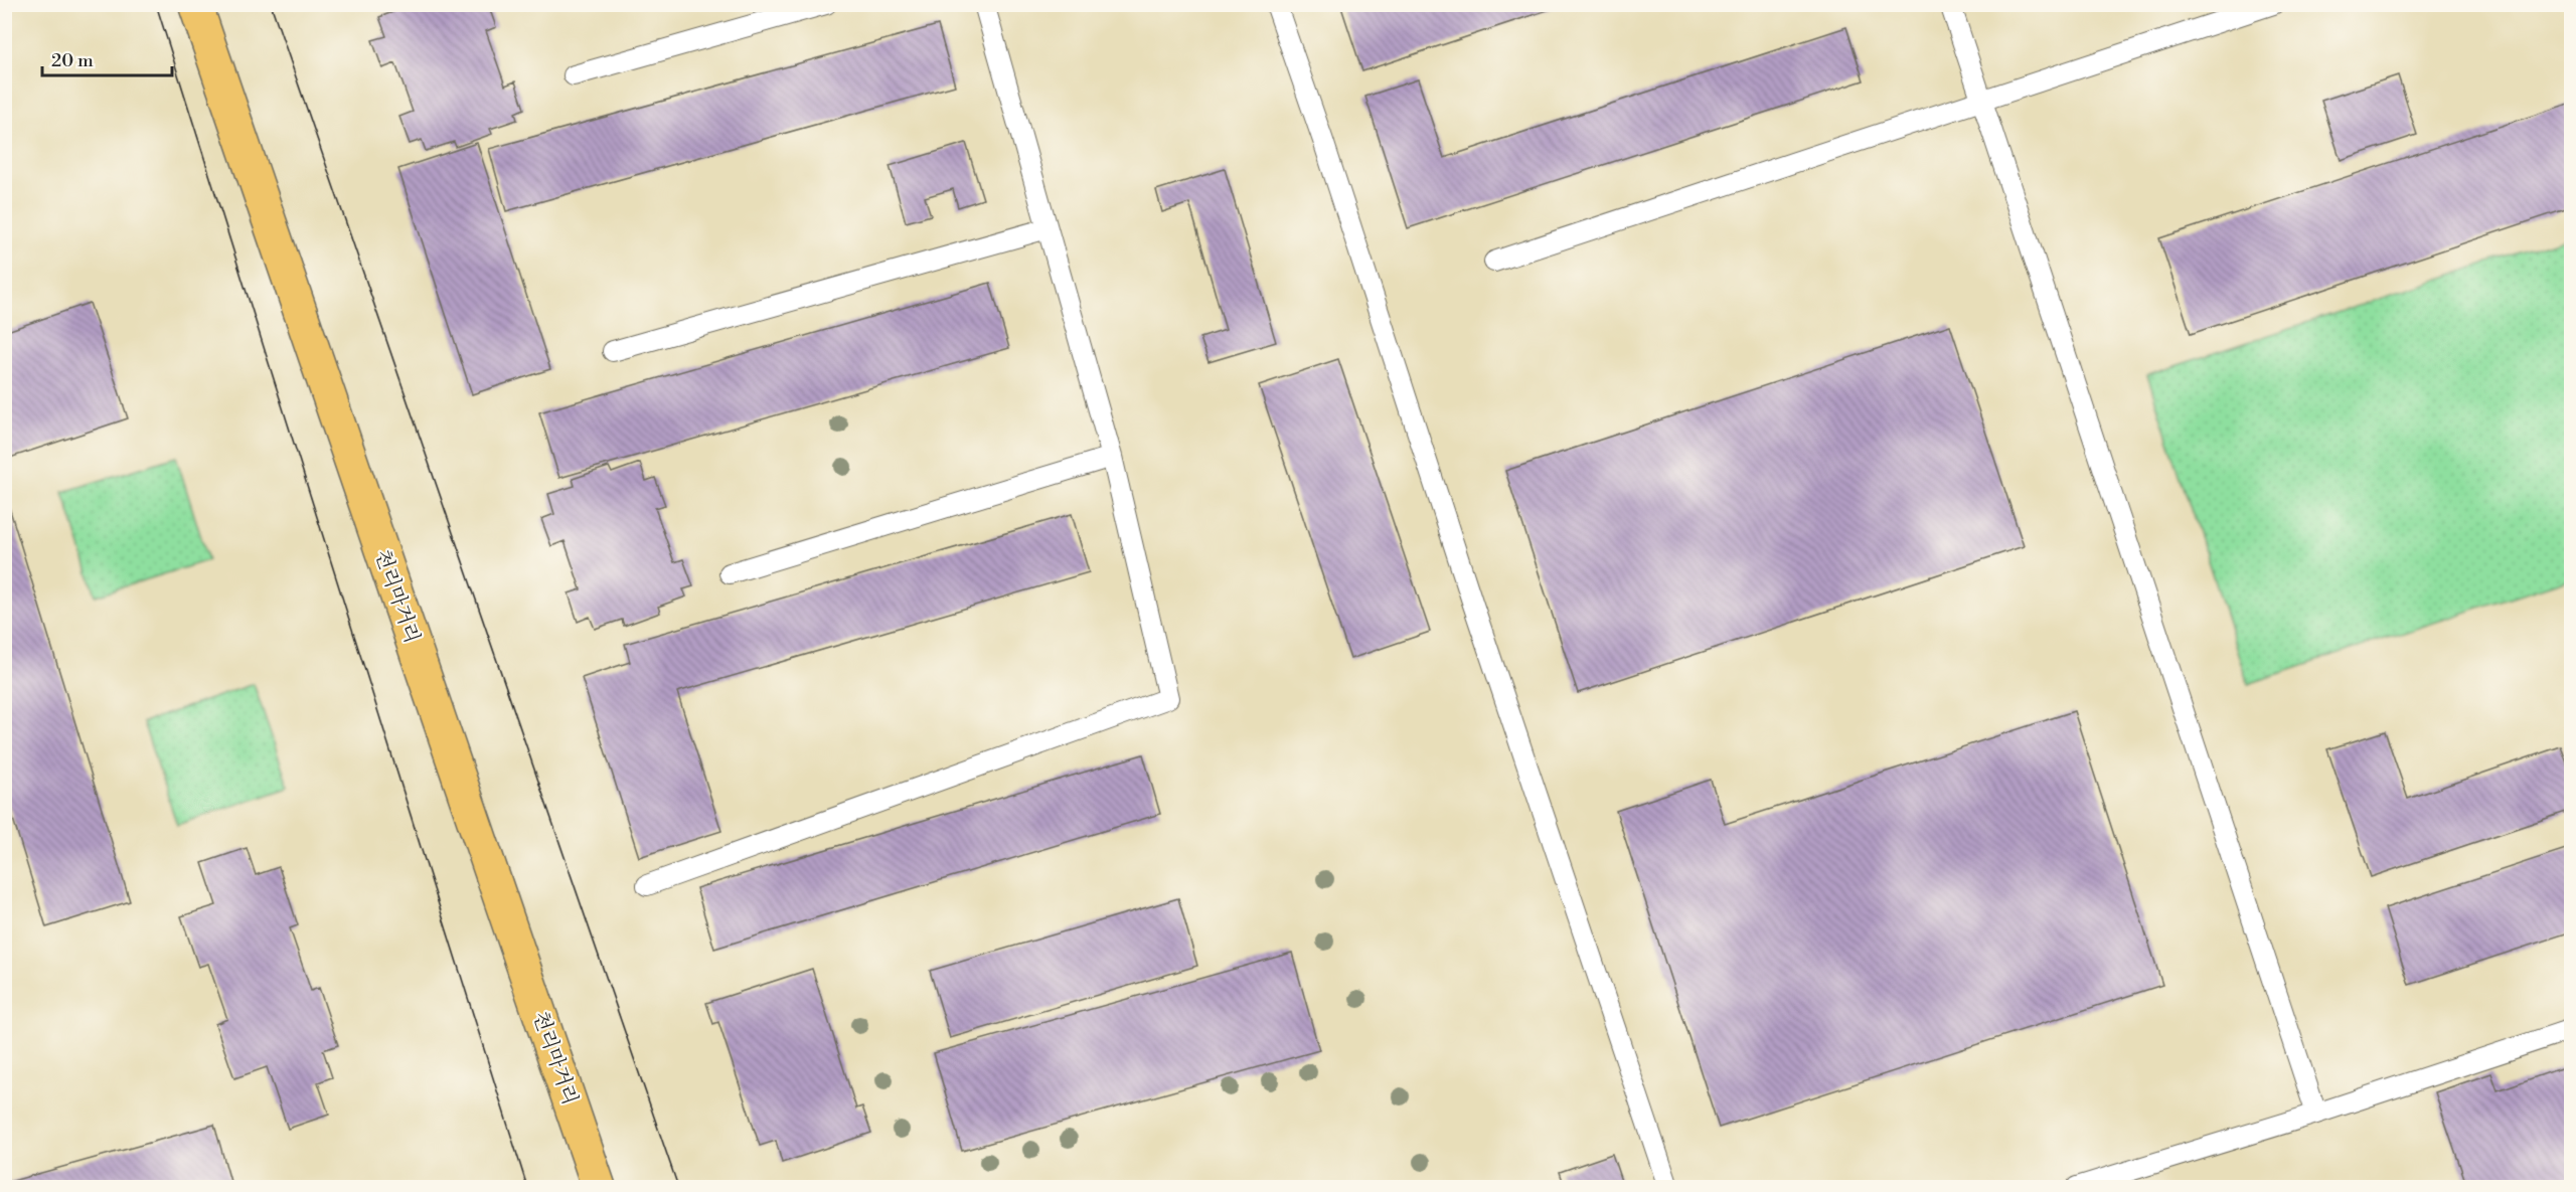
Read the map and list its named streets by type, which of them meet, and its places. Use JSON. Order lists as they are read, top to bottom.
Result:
{
  "streets": {
    "highway": ["천리마거리"]
  },
  "scale_bar": "20 m"
}
